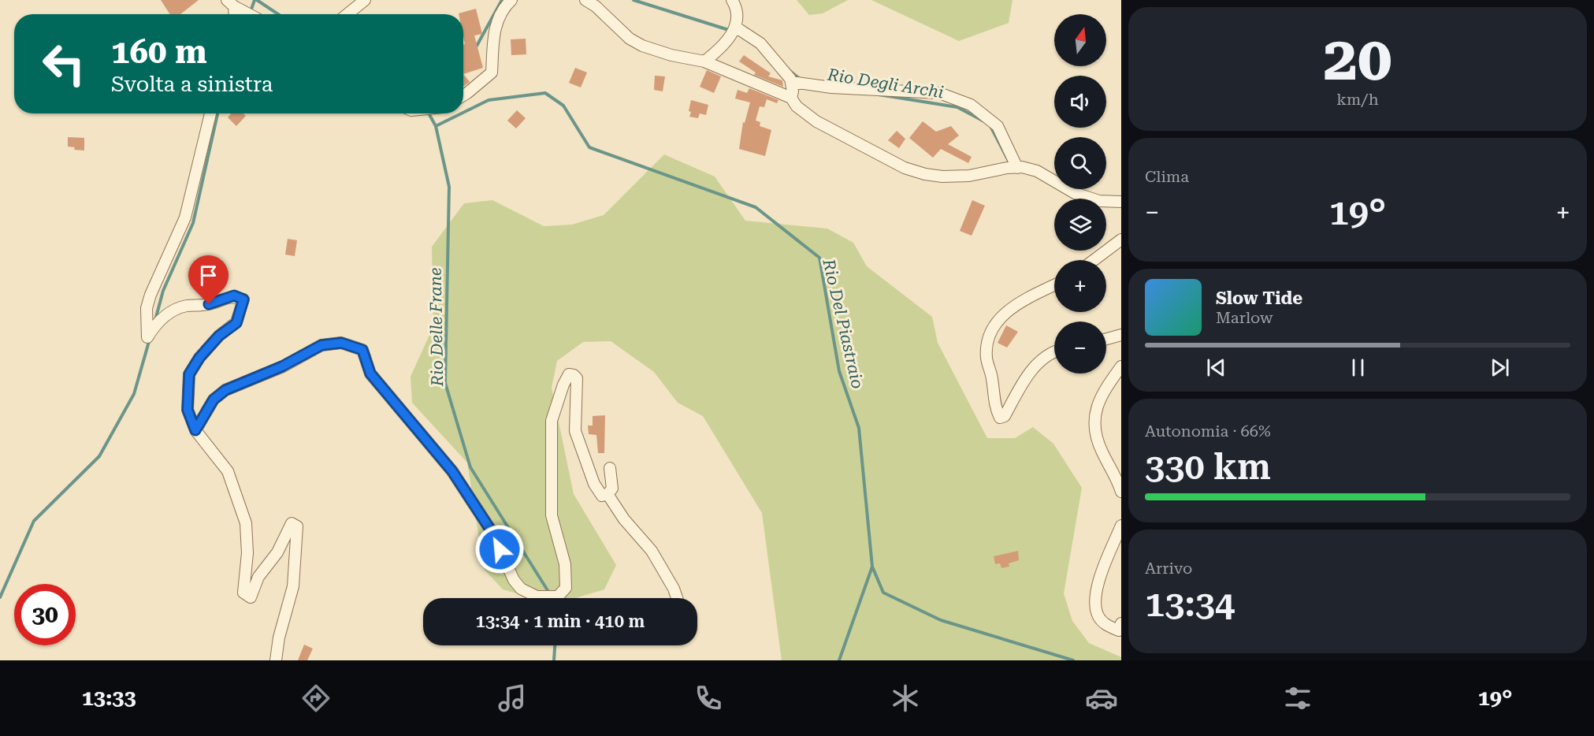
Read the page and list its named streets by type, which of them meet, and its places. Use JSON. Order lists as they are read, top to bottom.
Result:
{
  "water": ["Rio Degli Archi", "Rio Del Piastraio", "Rio Delle Frane"],
  "north": "top",
  "page": {
    "tile": [
      ["20", "km/h"],
      "Clima",
      ["Autonomia · 66%", "330 km"],
      ["Arrivo", "13:34"]
    ],
    "map_buttons": ["+", "−"],
    "turn": ["160 m", "Svolta a sinistra"],
    "heat": ["−", "19°", "+"],
    "song": ["Slow Tide", "Marlow"],
    "limit": "30",
    "trip": "13:34 · 1 min · 410 m",
    "tabs": ["13:33", "19°"]
  }
}
